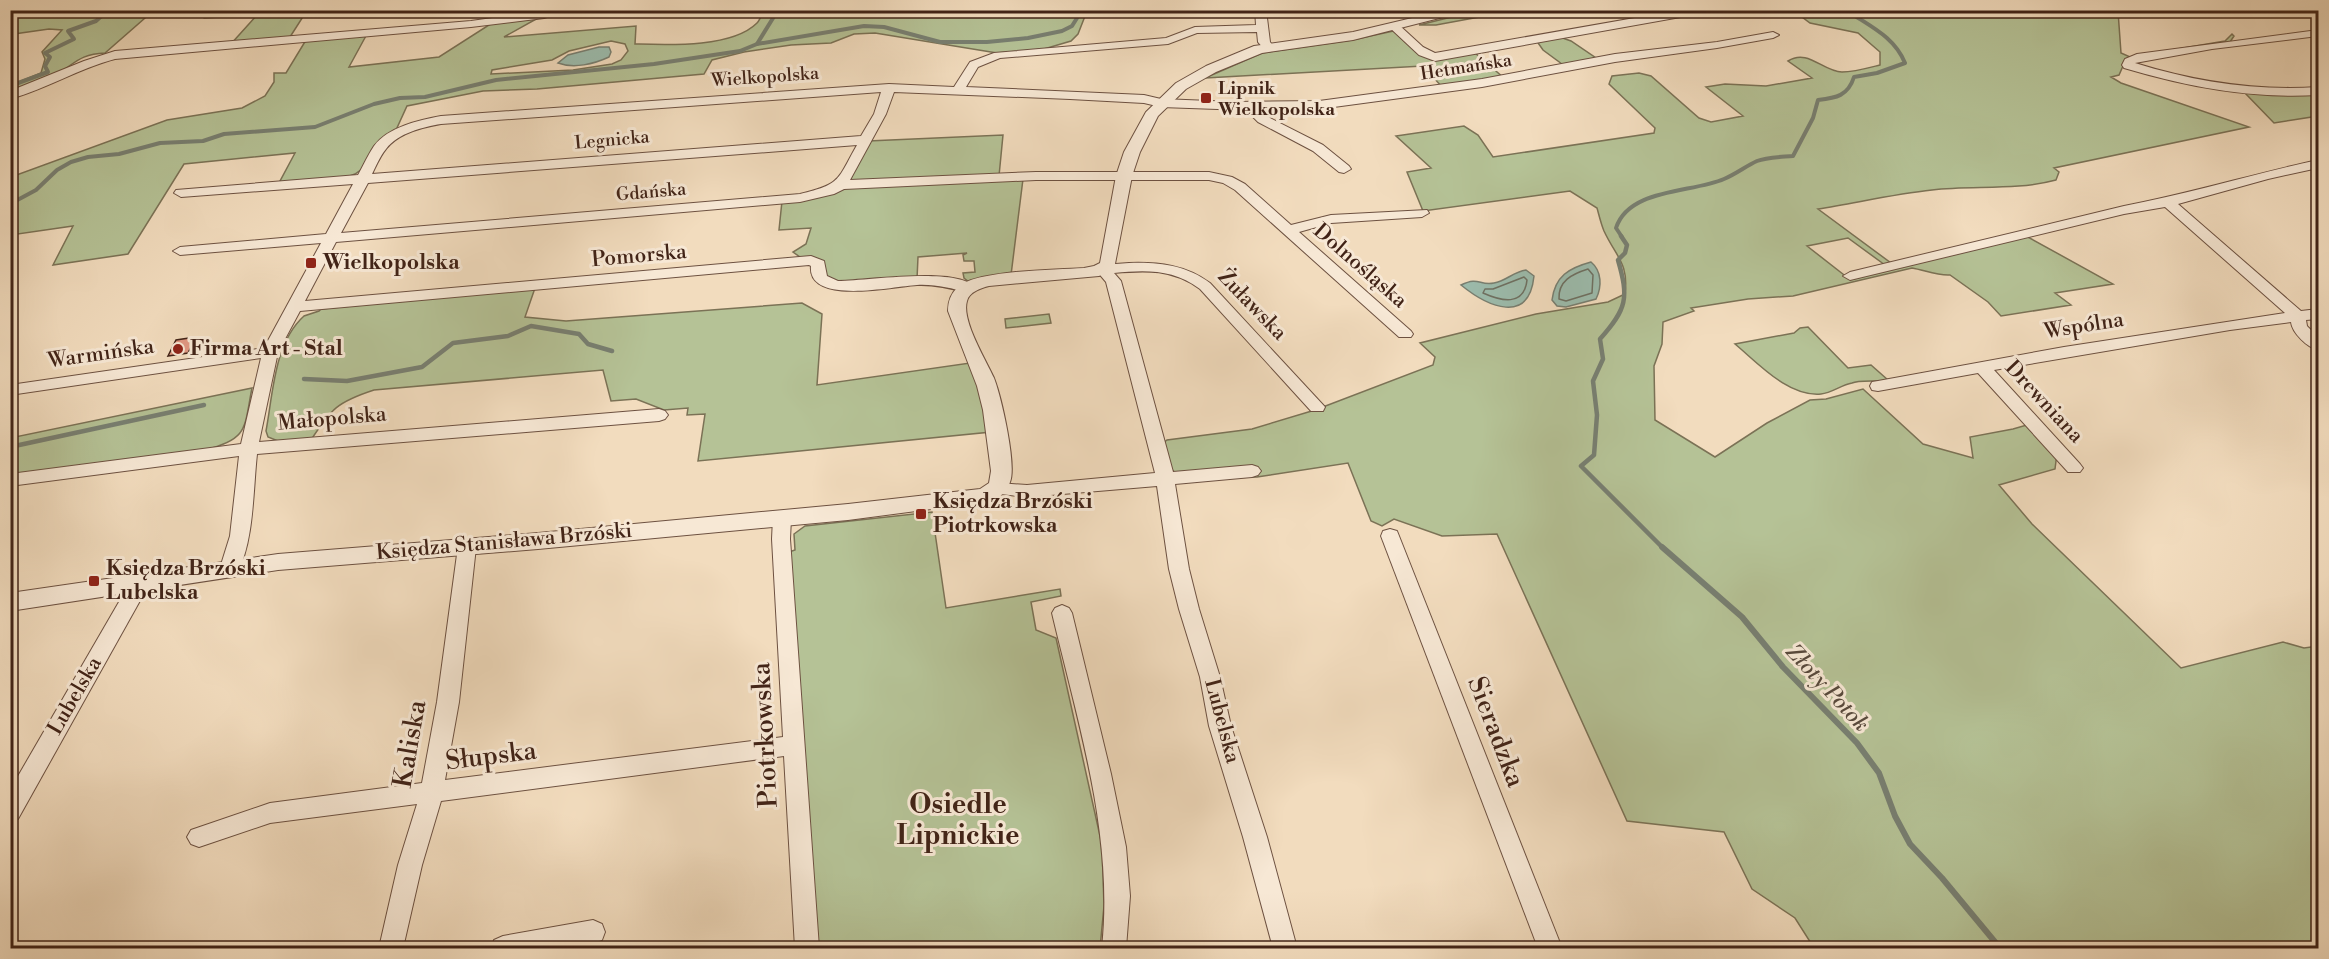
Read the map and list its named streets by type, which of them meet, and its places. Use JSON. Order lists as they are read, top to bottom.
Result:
{
  "streets": {
    "street": [
      "Hetmańska",
      "Wielkopolska",
      "Legnicka",
      "Gdańska",
      "Pomorska",
      "Dolnośląska",
      "Żuławska",
      "Wspólna",
      "Warmińska",
      "Drewniana",
      "Małopolska",
      "Księdza Stanisława Brzóski",
      "Lubelska",
      "Sieradzka",
      "Piotrkowska",
      "Kaliska",
      "Słupska"
    ]
  },
  "crossings": [
    ["Hetmańska", "Wielkopolska"],
    ["Wielkopolska", "Legnicka"],
    ["Wielkopolska", "Gdańska"],
    ["Wielkopolska", "Pomorska"],
    ["Wielkopolska", "Warmińska"],
    ["Wielkopolska", "Małopolska"],
    ["Wielkopolska", "Księdza Stanisława Brzóski"],
    ["Gdańska", "Dolnośląska"],
    ["Wspólna", "Drewniana"],
    ["Księdza Stanisława Brzóski", "Lubelska"],
    ["Księdza Stanisława Brzóski", "Piotrkowska"],
    ["Księdza Stanisława Brzóski", "Kaliska"],
    ["Piotrkowska", "Słupska"],
    ["Kaliska", "Słupska"]
  ],
  "districts": ["Osiedle Lipnickie"],
  "water": ["Złoty Potok"],
  "places": {
    "transit": [
      "Lipnik Wielkopolska",
      "Wielkopolska",
      "Księdza Brzóski Piotrkowska",
      "Księdza Brzóski Lubelska"
    ],
    "other": ["Firma Art - Stal"]
  }
}
